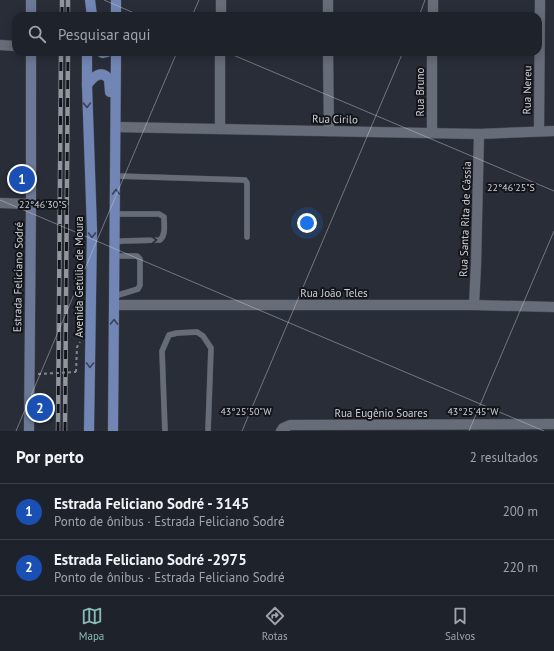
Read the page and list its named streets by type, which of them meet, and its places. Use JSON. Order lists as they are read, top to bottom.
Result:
{
  "streets": {
    "main road": ["Estrada Feliciano Sodré", "Avenida Getúlio de Moura"],
    "street": [
      "Rua Nereu",
      "Rua Bruno",
      "Rua Cirilo",
      "Rua Santa Rita de Cássia",
      "Rua João Teles",
      "Rua Eugênio Soares"
    ]
  },
  "crossings": [
    ["Rua Nereu", "Rua Cirilo"],
    ["Rua Bruno", "Rua Cirilo"],
    ["Rua Cirilo", "Rua Santa Rita de Cássia"],
    ["Rua Santa Rita de Cássia", "Rua João Teles"]
  ],
  "page": {
    "search": "Pesquisar aqui",
    "pins": ["1", "2"],
    "heading": ["Por perto", "2 resultados"],
    "list": [
      {
        "mark": "1",
        "name": "Estrada Feliciano Sodré - 3145",
        "note": "Ponto de ônibus · Estrada Feliciano Sodré",
        "value": "200 m"
      },
      {
        "mark": "2",
        "name": "Estrada Feliciano Sodré -2975",
        "note": "Ponto de ônibus · Estrada Feliciano Sodré",
        "value": "220 m"
      }
    ],
    "nav": ["Mapa", "Rotas", "Salvos"]
  },
  "coordinates": [
    "22°46'25\"S",
    "22°46'30\"S",
    "43°25'50\"W",
    "43°25'45\"W"
  ]
}
